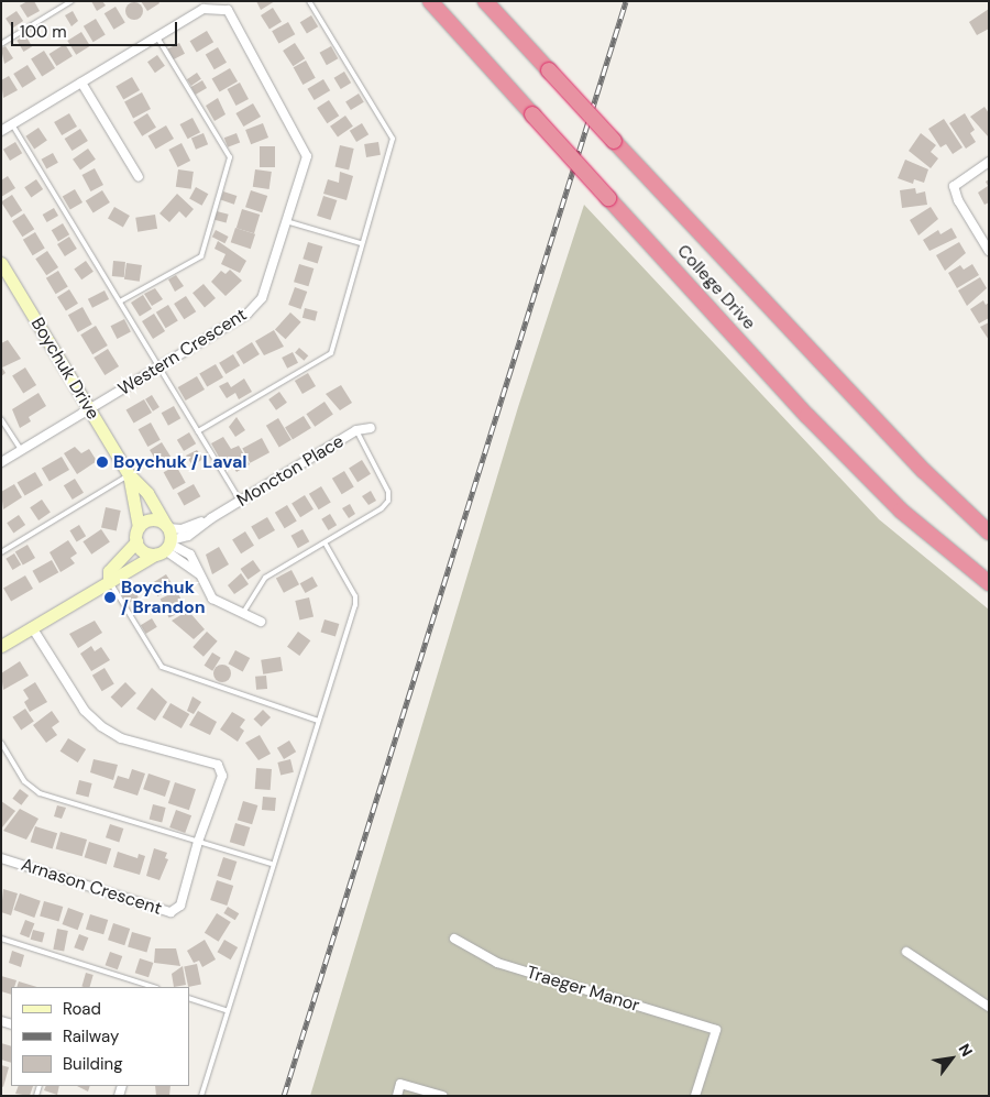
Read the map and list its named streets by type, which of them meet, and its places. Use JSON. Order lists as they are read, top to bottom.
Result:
{
  "streets": {
    "highway": ["College Drive"],
    "street": [
      "Western Crescent",
      "Boychuk Drive",
      "Moncton Place",
      "Arnason Crescent",
      "Traeger Manor"
    ]
  },
  "crossings": [
    ["Western Crescent", "Boychuk Drive"],
    ["Boychuk Drive", "Moncton Place"]
  ],
  "places": ["Boychuk / Laval", "Boychuk / Brandon"],
  "legend": ["Road", "Railway", "Building"],
  "scale_bar": "100 m",
  "north": "top right"
}
